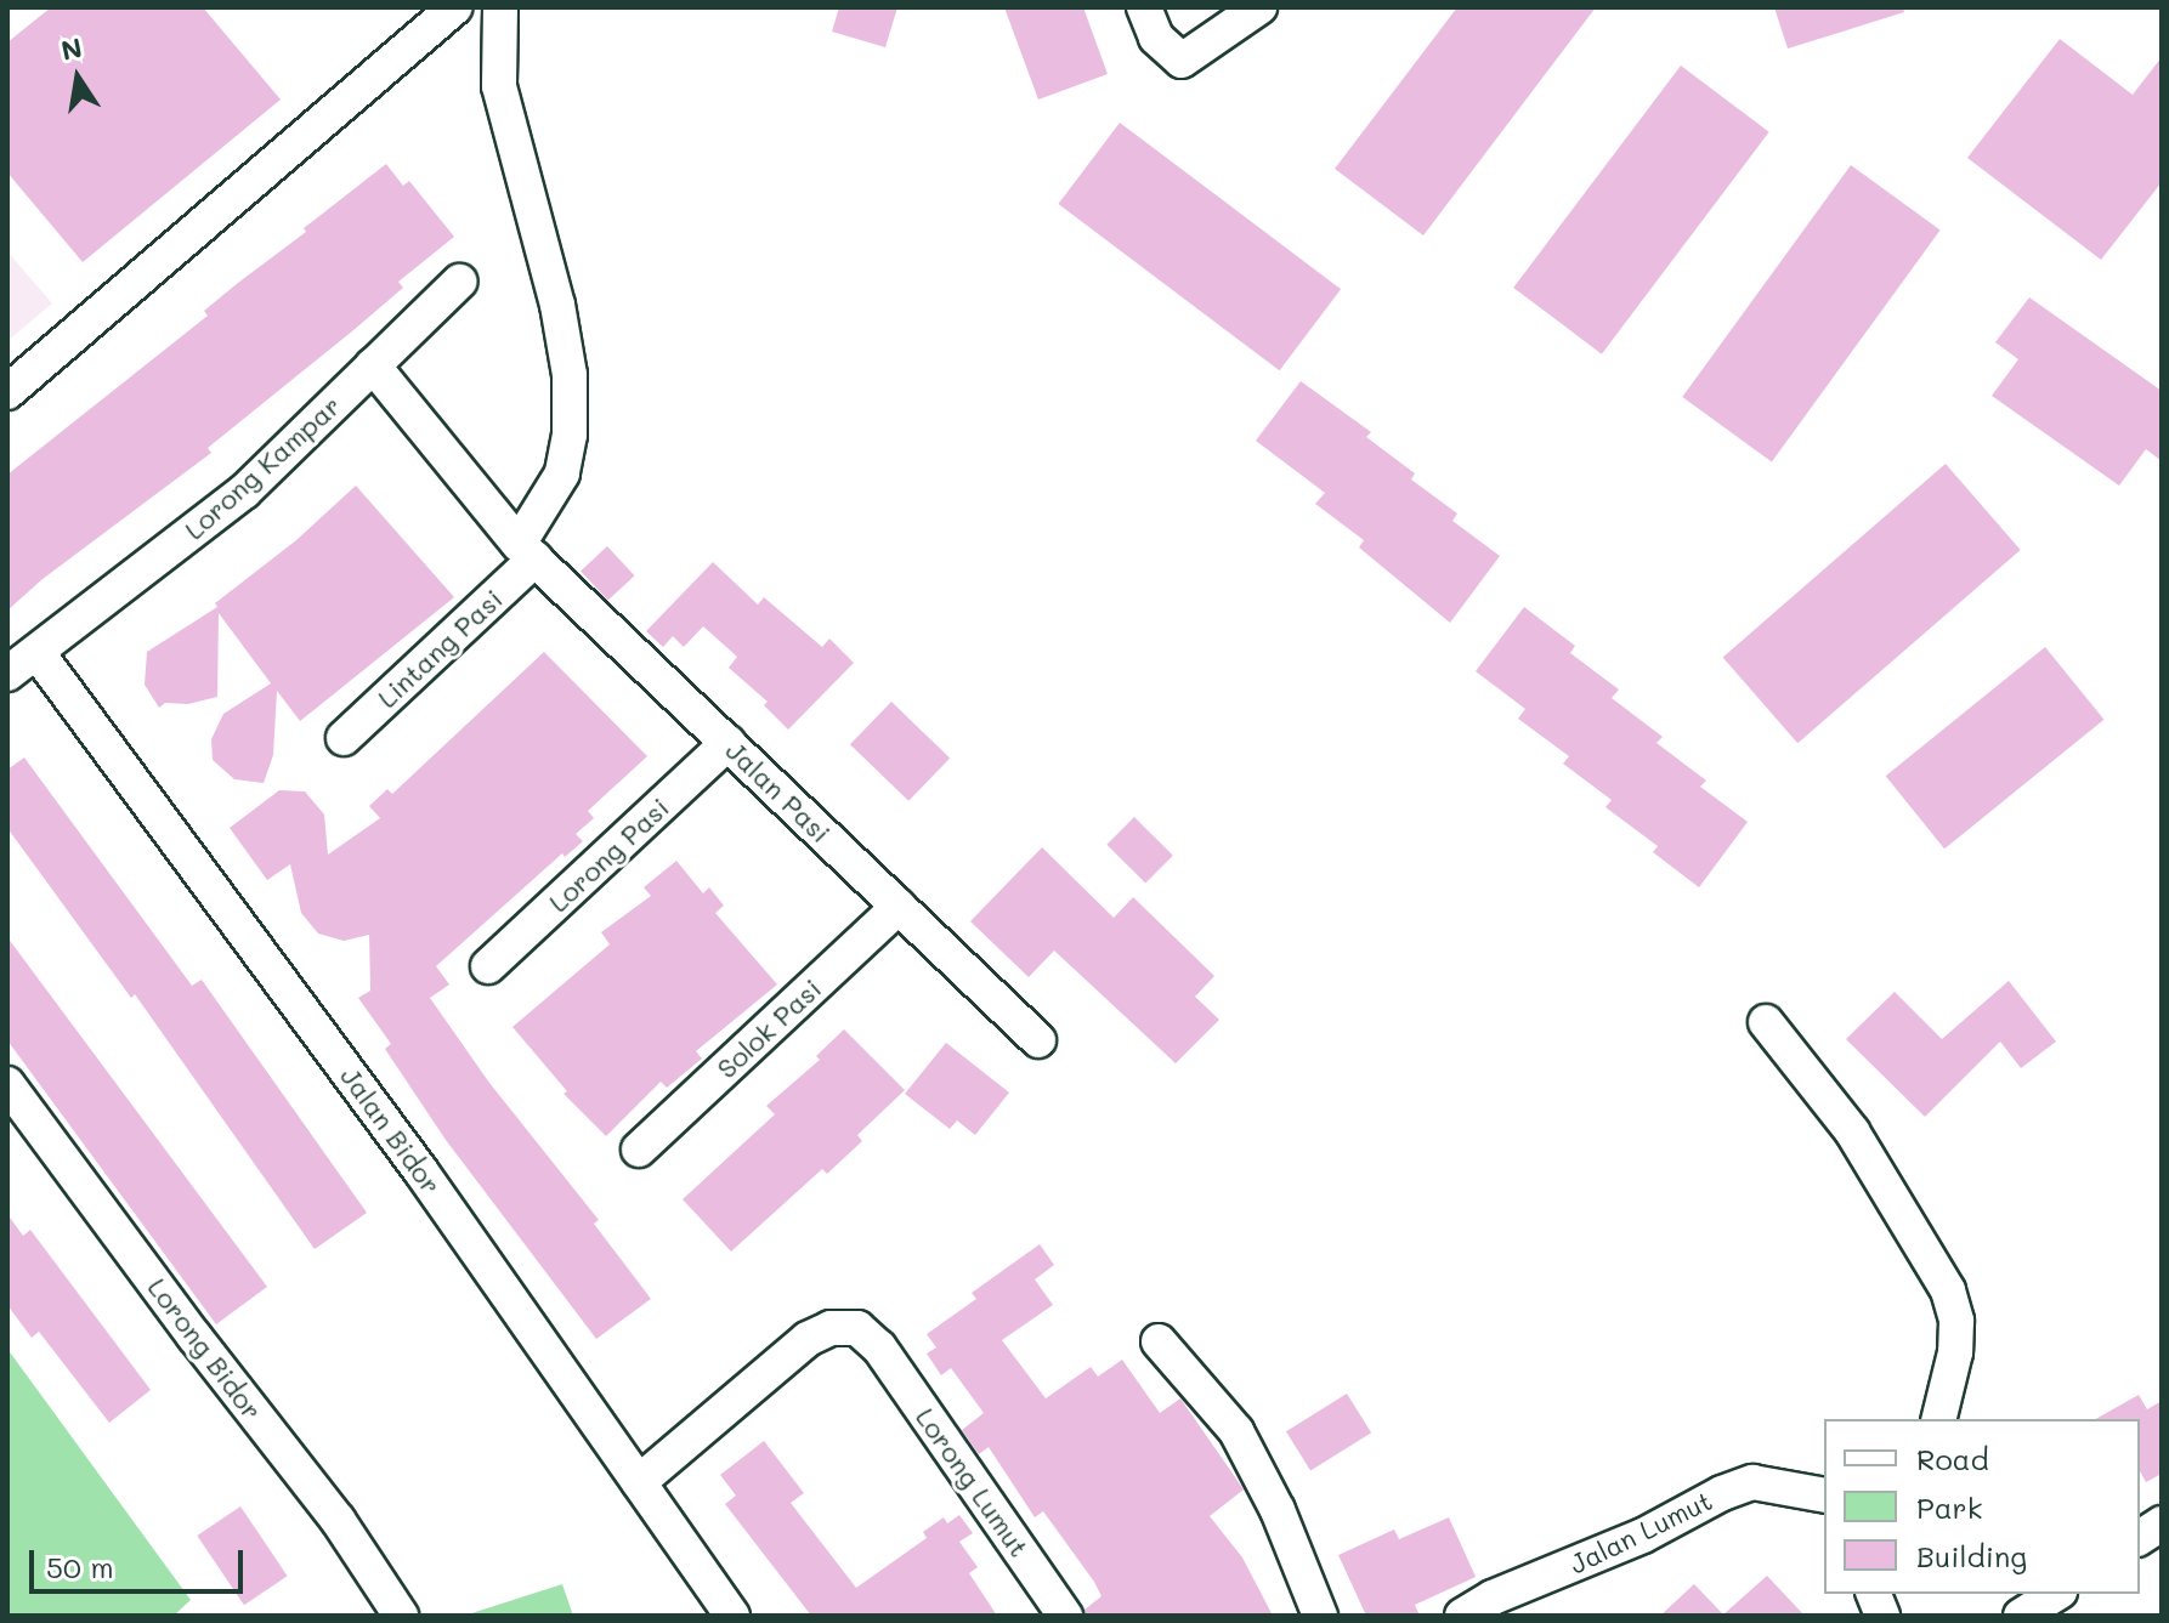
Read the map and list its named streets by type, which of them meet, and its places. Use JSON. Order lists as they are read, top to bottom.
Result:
{
  "streets": {
    "street": [
      "Lorong Kampar",
      "Lintang Pasi",
      "Jalan Pasi",
      "Lorong Pasi",
      "Solok Pasi",
      "Jalan Bidor",
      "Lorong Bidor",
      "Lorong Lumut",
      "Jalan Lumut"
    ]
  },
  "crossings": [
    ["Lorong Kampar", "Jalan Pasi"],
    ["Lorong Kampar", "Jalan Bidor"],
    ["Lintang Pasi", "Jalan Pasi"],
    ["Jalan Pasi", "Lorong Pasi"],
    ["Jalan Pasi", "Solok Pasi"],
    ["Jalan Bidor", "Lorong Lumut"]
  ],
  "legend": ["Road", "Park", "Building"],
  "scale_bar": "50 m",
  "north": "top"
}
